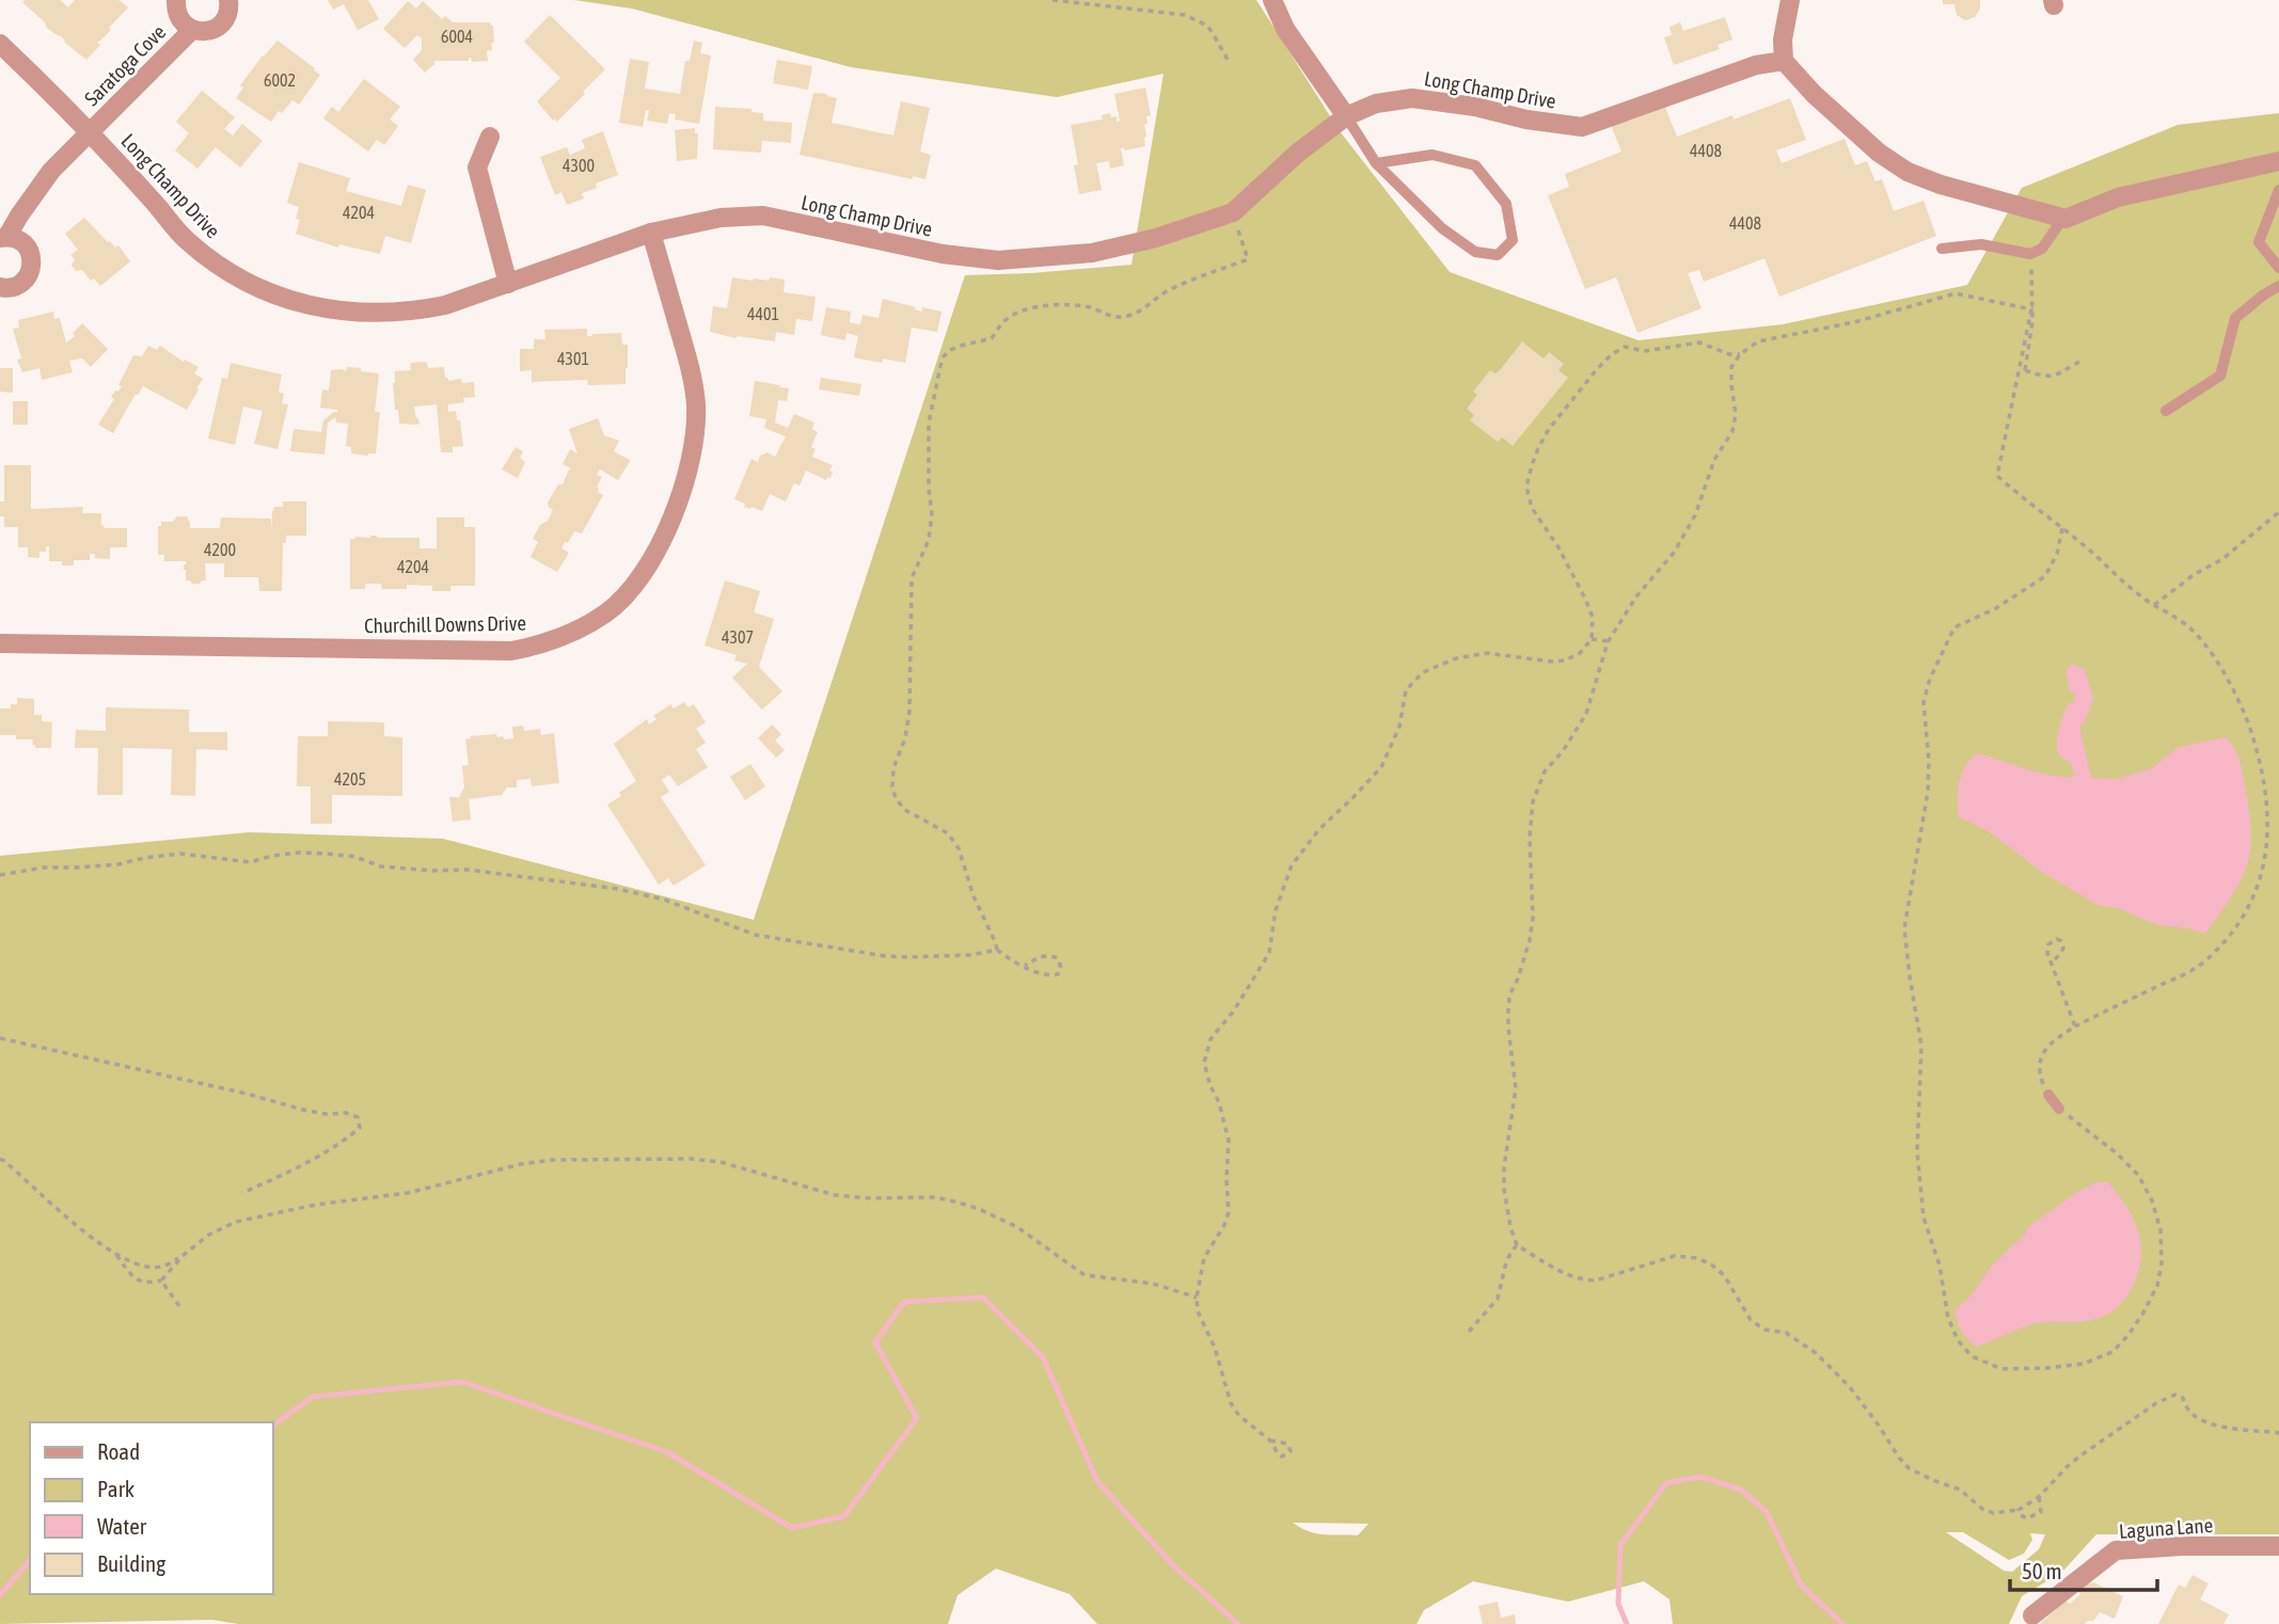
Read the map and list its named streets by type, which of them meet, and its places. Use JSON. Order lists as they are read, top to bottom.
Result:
{
  "streets": {
    "street": [
      "Saratoga Cove",
      "Long Champ Drive",
      "Churchill Downs Drive",
      "Laguna Lane"
    ]
  },
  "crossings": [
    ["Saratoga Cove", "Long Champ Drive"],
    ["Long Champ Drive", "Churchill Downs Drive"]
  ],
  "house_numbers": [
    "6004",
    "6002",
    "4408",
    "4300",
    "4204",
    "4408",
    "4401",
    "4301",
    "4200",
    "4204",
    "4307",
    "4205"
  ],
  "legend": [
    "Road",
    "Park",
    "Water",
    "Building"
  ],
  "scale_bar": "50 m"
}
